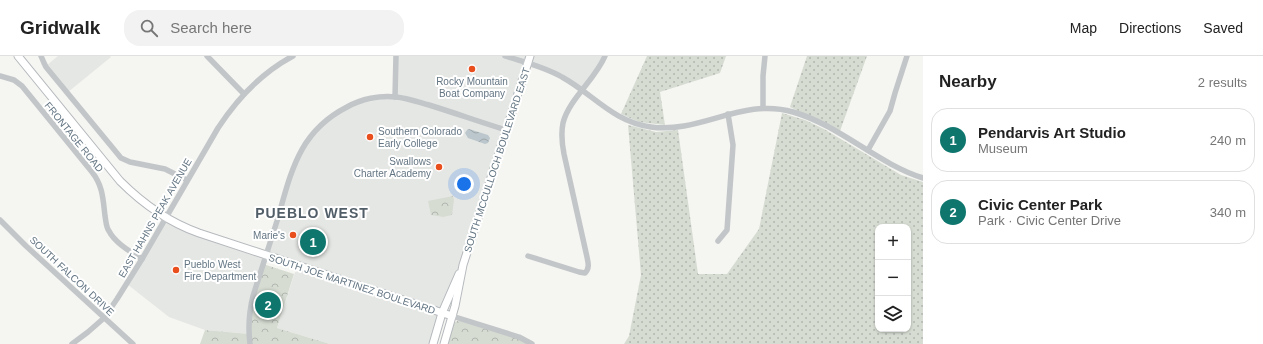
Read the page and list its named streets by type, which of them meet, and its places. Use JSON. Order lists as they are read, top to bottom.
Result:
{
  "streets": {
    "main road": ["SOUTH MCCULLOCH BOULEVARD EAST", "SOUTH JOE MARTINEZ BOULEVARD"],
    "street": ["FRONTAGE ROAD", "EAST HAHNS PEAK AVENUE", "SOUTH FALCON DRIVE"]
  },
  "crossings": [
    ["FRONTAGE ROAD", "EAST HAHNS PEAK AVENUE"],
    ["SOUTH MCCULLOCH BOULEVARD EAST", "SOUTH JOE MARTINEZ BOULEVARD"],
    ["EAST HAHNS PEAK AVENUE", "SOUTH FALCON DRIVE"],
    ["EAST HAHNS PEAK AVENUE", "SOUTH JOE MARTINEZ BOULEVARD"]
  ],
  "districts": ["PUEBLO WEST"],
  "places": [
    "Rocky Mountain Boat Company",
    "Southern Colorado Early College",
    "Swallows Charter Academy",
    "Marie's",
    "Pueblo West Fire Department"
  ],
  "page": {
    "header": "Gridwalk",
    "search": "Search here",
    "nav": ["Map", "Directions", "Saved"],
    "heading": ["Nearby", "2 results"],
    "list": [
      {
        "mark": "1",
        "name": "Pendarvis Art Studio",
        "note": "Museum",
        "value": "240 m"
      },
      {
        "mark": "2",
        "name": "Civic Center Park",
        "note": "Park · Civic Center Drive",
        "value": "340 m"
      }
    ],
    "map_buttons": ["+", "−"],
    "pins": ["1", "2"]
  }
}
